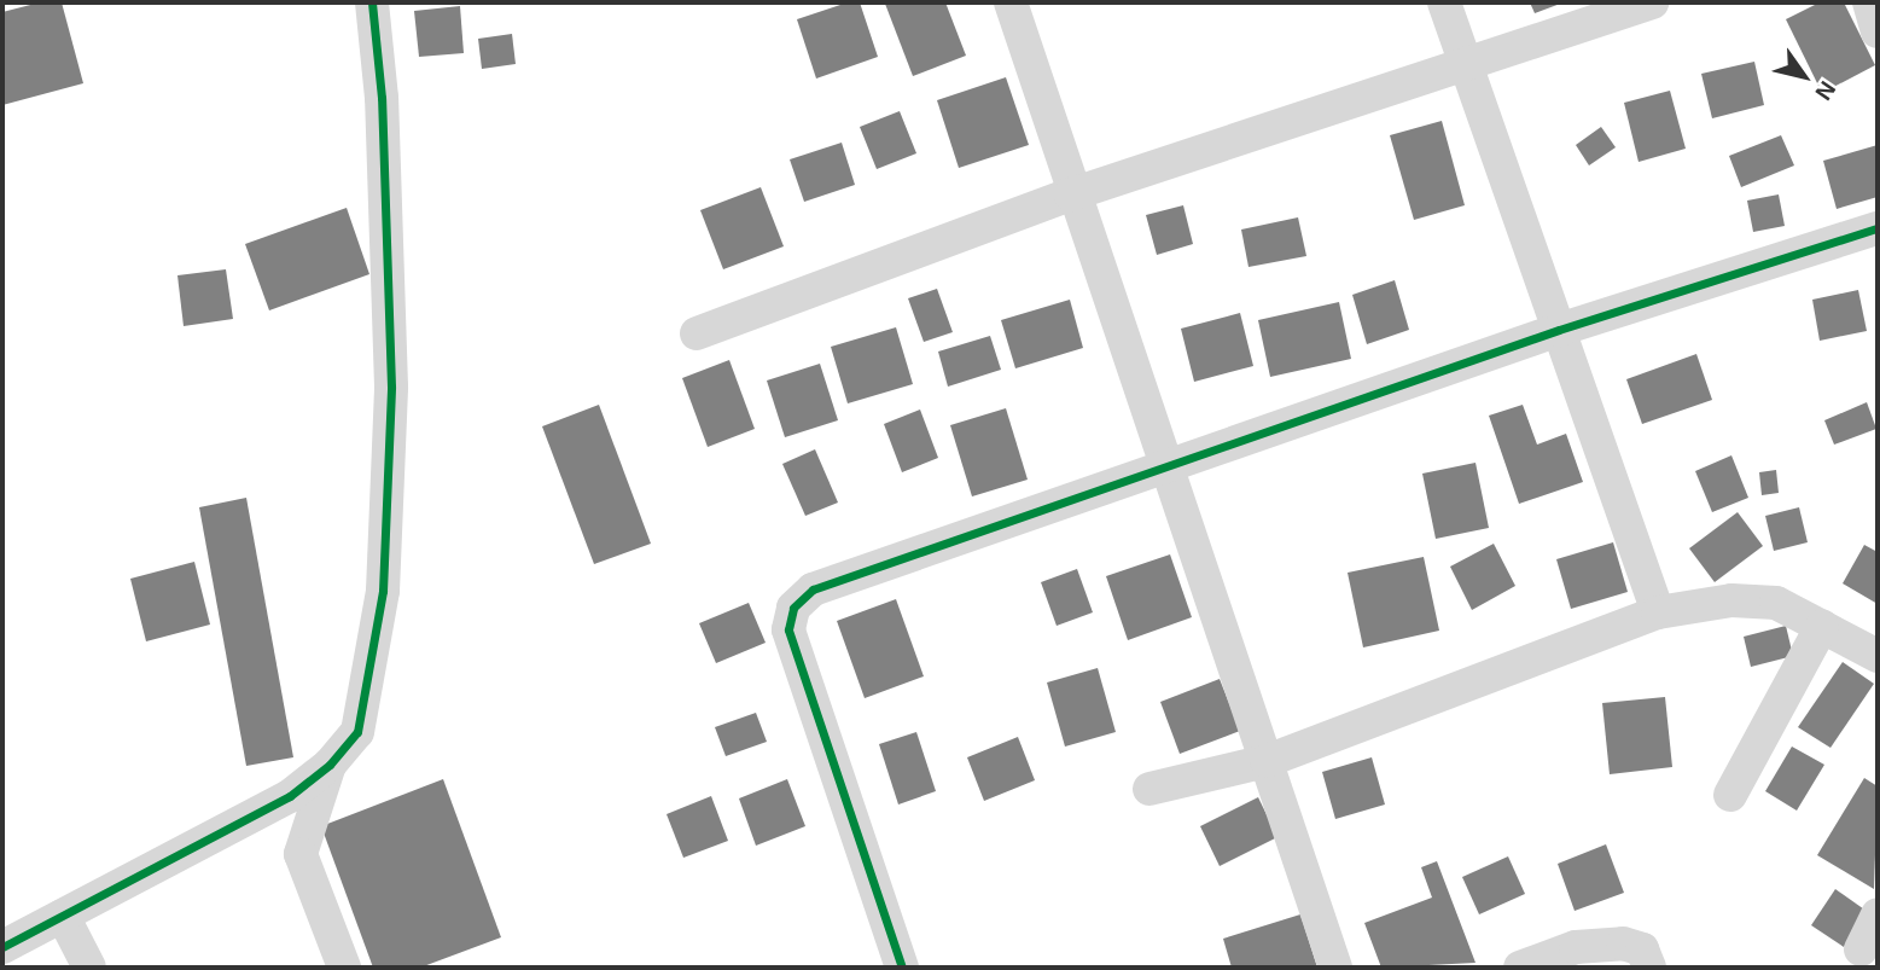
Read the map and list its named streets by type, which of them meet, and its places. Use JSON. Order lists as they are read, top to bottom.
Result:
{
  "north": "bottom right"
}
